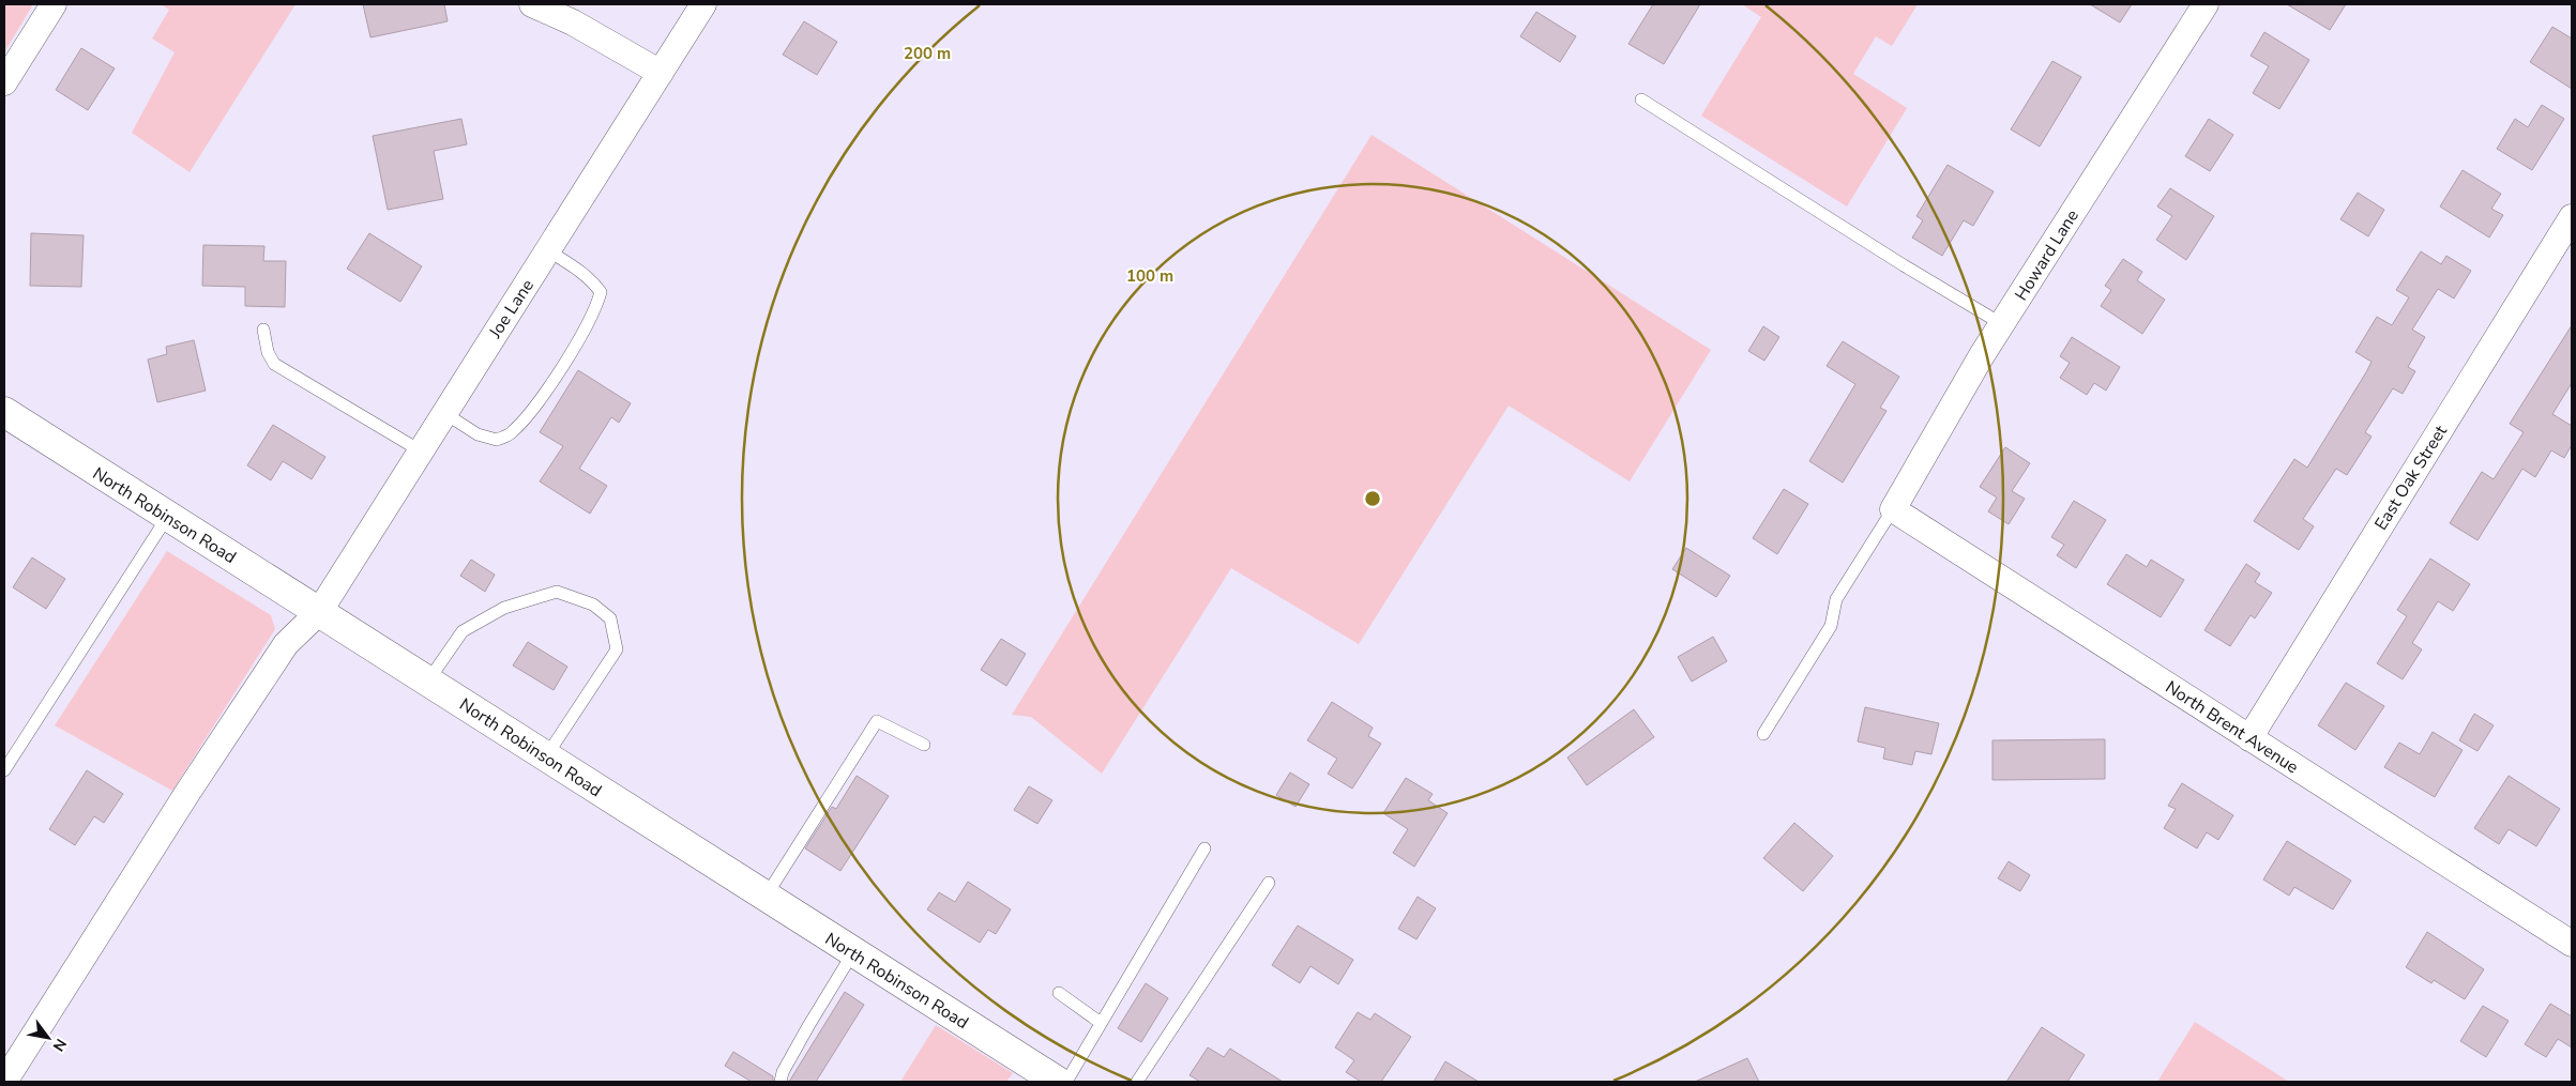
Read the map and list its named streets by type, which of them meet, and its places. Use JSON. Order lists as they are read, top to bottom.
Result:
{
  "streets": {
    "street": [
      "Howard Lane",
      "Joe Lane",
      "East Oak Street",
      "North Robinson Road",
      "North Brent Avenue"
    ]
  },
  "crossings": [
    ["Howard Lane", "North Brent Avenue"],
    ["Joe Lane", "North Robinson Road"],
    ["East Oak Street", "North Brent Avenue"]
  ],
  "north": "bottom right",
  "rings": ["200 m", "100 m"]
}
